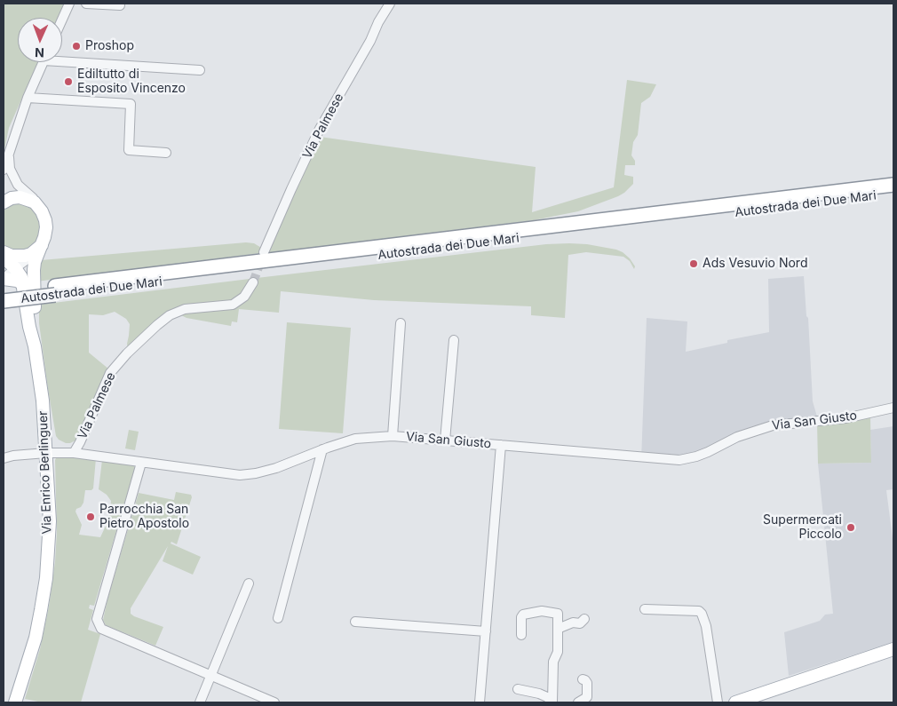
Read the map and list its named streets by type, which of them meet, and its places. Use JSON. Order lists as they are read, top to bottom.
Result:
{
  "streets": {
    "highway": ["Autostrada dei Due Mari"],
    "main road": ["Via Enrico Berlinguer"],
    "street": ["Via Palmese", "Via San Giusto"]
  },
  "crossings": [
    ["Via Palmese", "Via San Giusto"],
    ["Via San Giusto", "Via Enrico Berlinguer"]
  ],
  "places": [
    "Proshop",
    "Ediltutto di Esposito Vincenzo",
    "Ads Vesuvio Nord",
    "Parrocchia San Pietro Apostolo",
    "Supermercati Piccolo"
  ],
  "north": "bottom"
}
